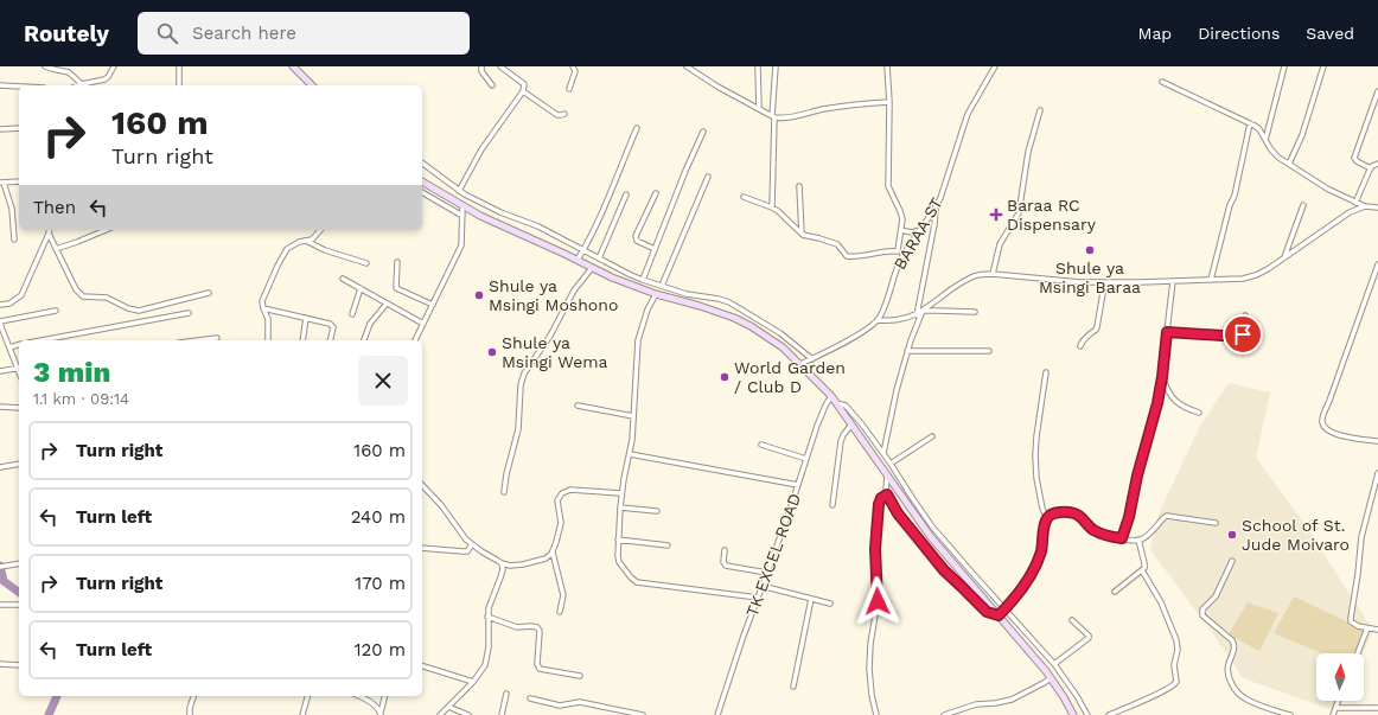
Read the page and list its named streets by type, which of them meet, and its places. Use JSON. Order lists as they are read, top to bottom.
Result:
{
  "streets": {
    "street": ["BARAA ST", "TK EXCEL ROAD"]
  },
  "places": {
    "health": ["Baraa RC Dispensary"],
    "other": [
      "Shule ya Msingi Baraa",
      "Shule ya Msingi Moshono",
      "Shule ya Msingi Wema",
      "World Garden / Club D",
      "School of St. Jude Moivaro"
    ]
  },
  "north": "top",
  "page": {
    "header": "Routely",
    "search": "Search here",
    "nav": ["Map", "Directions", "Saved"],
    "turn": ["160 m", "Turn right"],
    "then": "Then",
    "heading": ["3 min", "1.1 km · 09:14"],
    "list": [
      {
        "name": "Turn right",
        "value": "160 m"
      },
      {
        "name": "Turn left",
        "value": "240 m"
      },
      {
        "name": "Turn right",
        "value": "170 m"
      },
      {
        "name": "Turn left",
        "value": "120 m"
      }
    ]
  }
}
